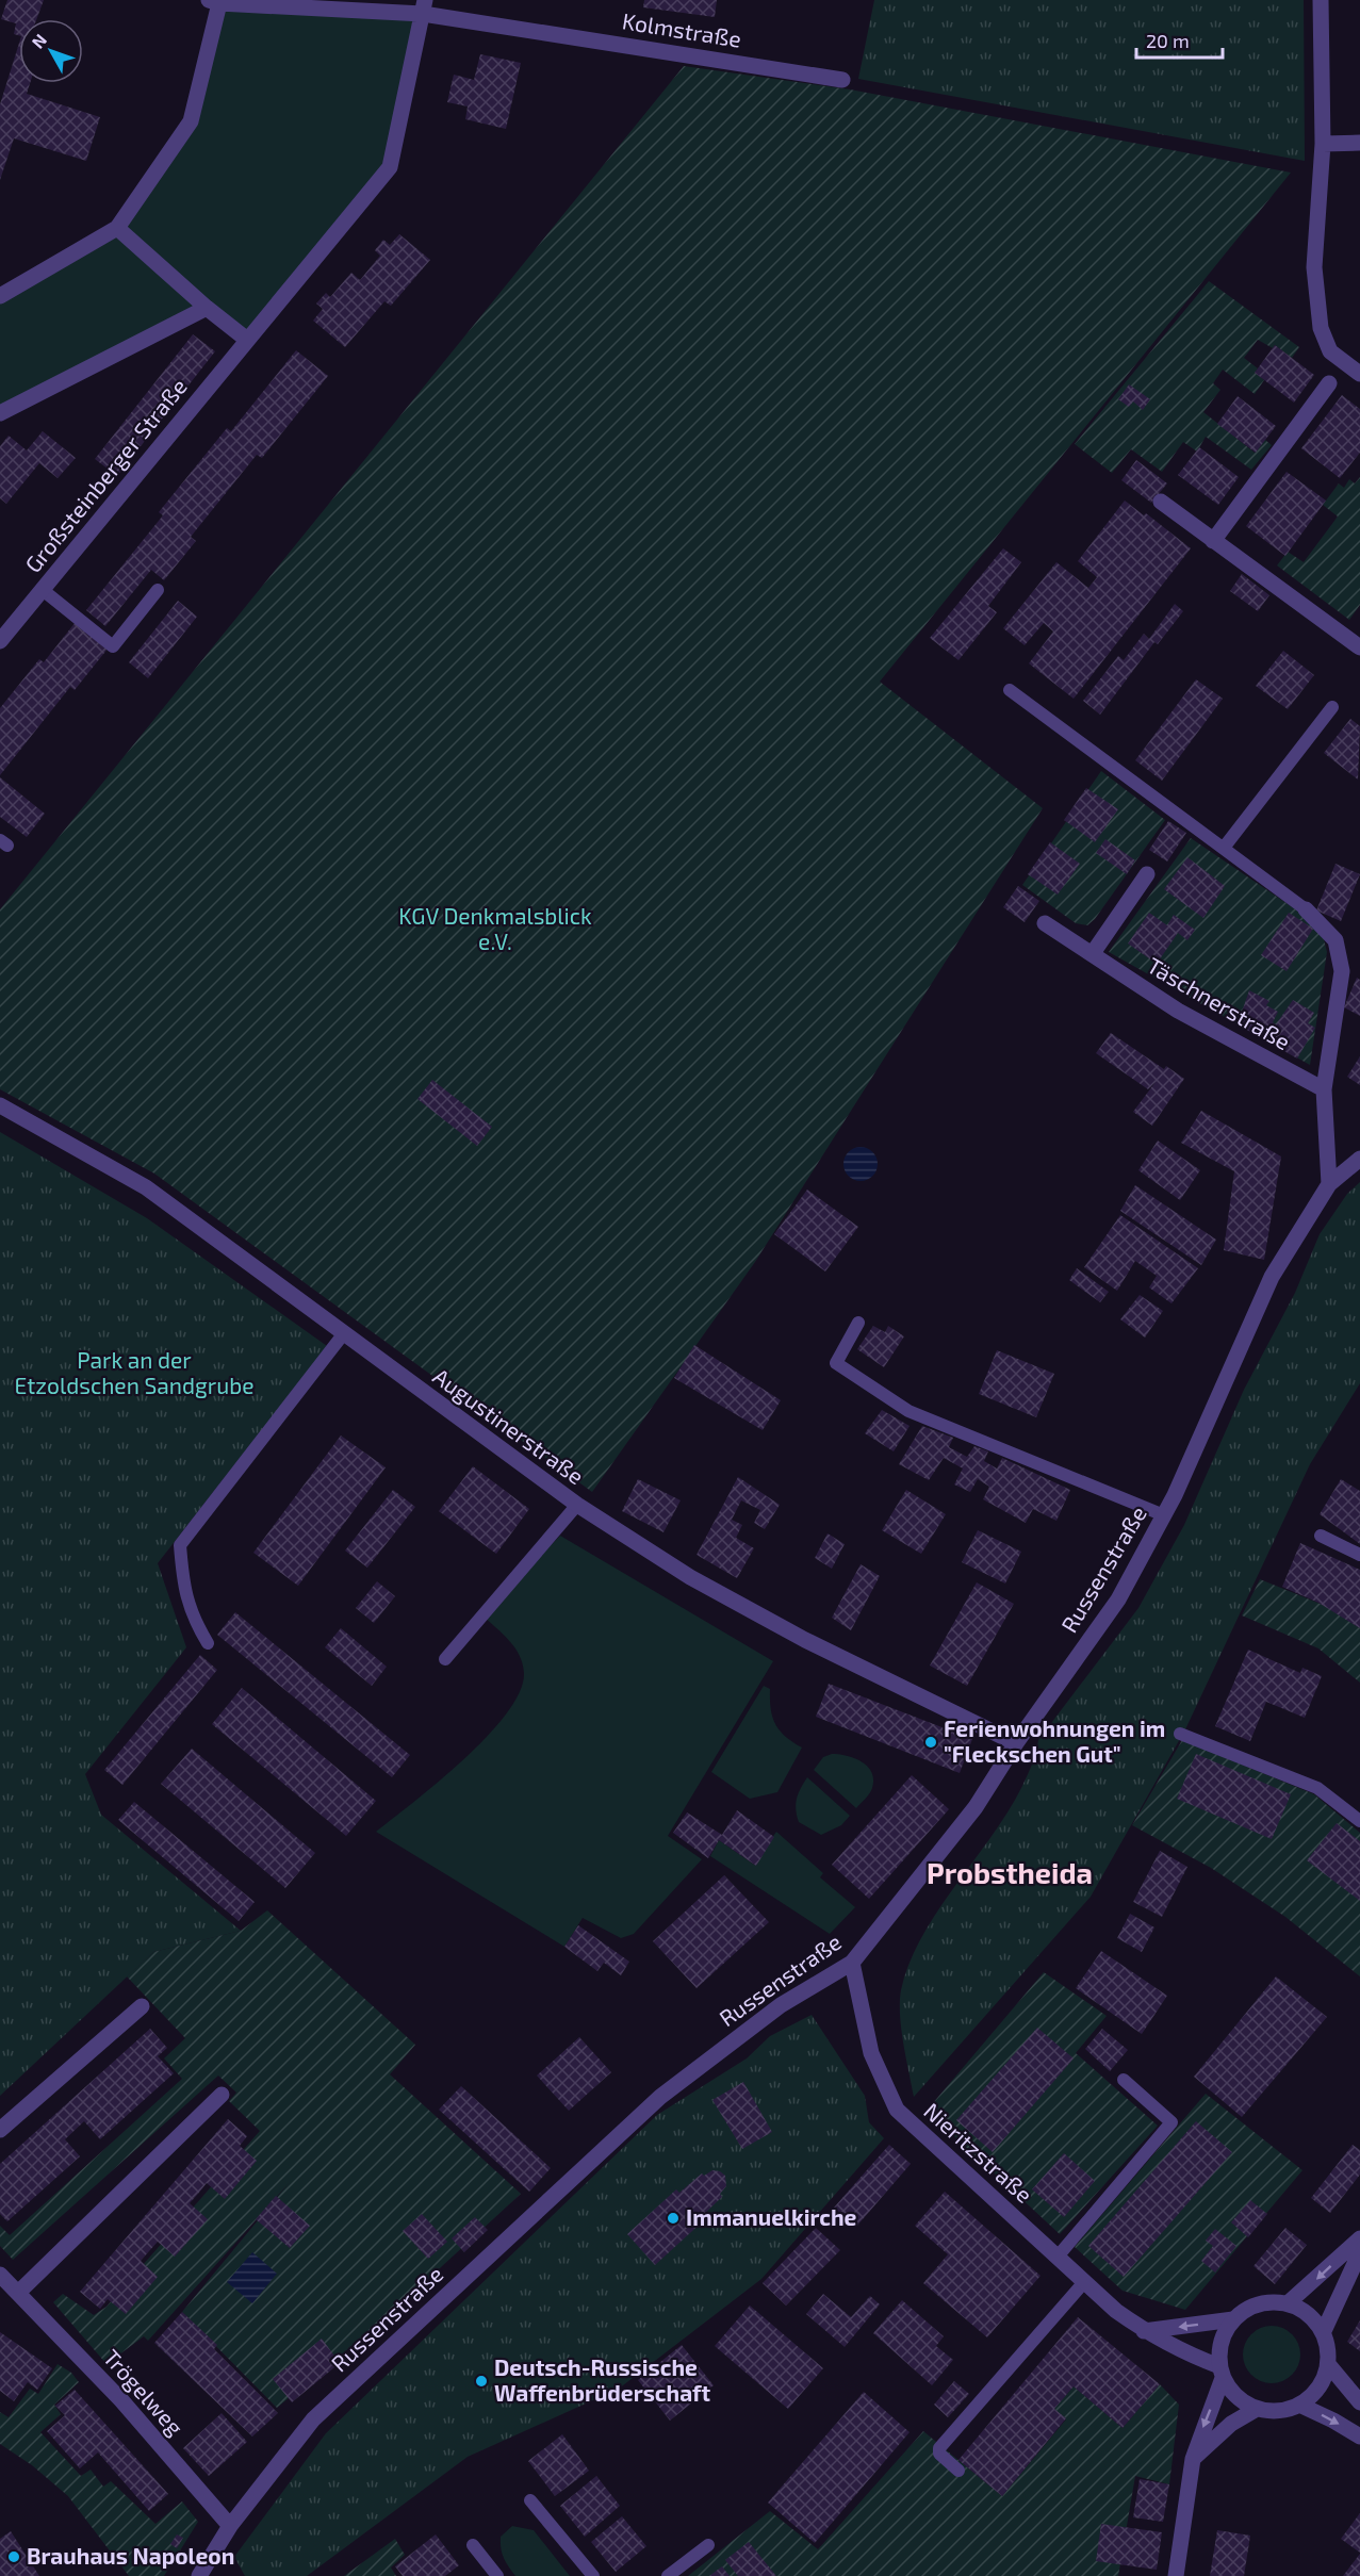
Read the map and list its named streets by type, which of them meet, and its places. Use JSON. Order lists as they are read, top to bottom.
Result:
{
  "streets": {
    "street": [
      "Kolmstraße",
      "Großsteinberger Straße",
      "Täschnerstraße",
      "Augustinerstraße",
      "Russenstraße",
      "Nieritzstraße",
      "Trögelweg"
    ]
  },
  "crossings": [
    ["Kolmstraße", "Großsteinberger Straße"],
    ["Augustinerstraße", "Russenstraße"],
    ["Russenstraße", "Nieritzstraße"],
    ["Russenstraße", "Trögelweg"]
  ],
  "districts": ["Probstheida"],
  "parks": ["KGV Denkmalsblick e.V.", "Park an der Etzoldschen Sandgrube"],
  "places": [
    "Ferienwohnungen im \"Fleckschen Gut\"",
    "Immanuelkirche",
    "Deutsch-Russische Waffenbrüderschaft",
    "Brauhaus Napoleon"
  ],
  "scale_bar": "20 m",
  "north": "top left"
}
